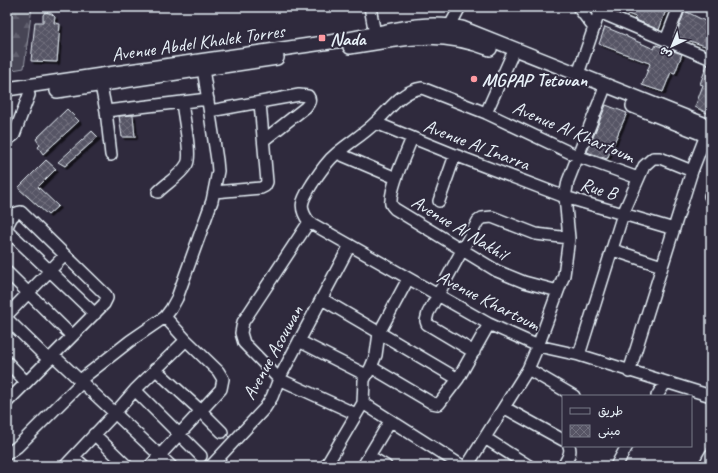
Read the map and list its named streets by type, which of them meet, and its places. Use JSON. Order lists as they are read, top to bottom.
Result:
{
  "streets": {
    "main road": ["Avenue Abdel Khalek Torres"],
    "street": [
      "Avenue Al Khartoum",
      "Avenue Al Inarra",
      "Rue B",
      "Avenue Al Nakhil",
      "Avenue Khartoum",
      "Avenue Asouwan"
    ]
  },
  "crossings": [
    ["Avenue Al Khartoum", "Avenue Al Inarra"],
    ["Avenue Al Inarra", "Rue B"],
    ["Avenue Al Inarra", "Avenue Al Nakhil"],
    ["Avenue Khartoum", "Avenue Asouwan"]
  ],
  "places": {
    "transit": ["Nada"],
    "other": ["MGPAP Tetouan"]
  },
  "legend": ["طريق", "مبنى"],
  "north": "bottom left"
}
